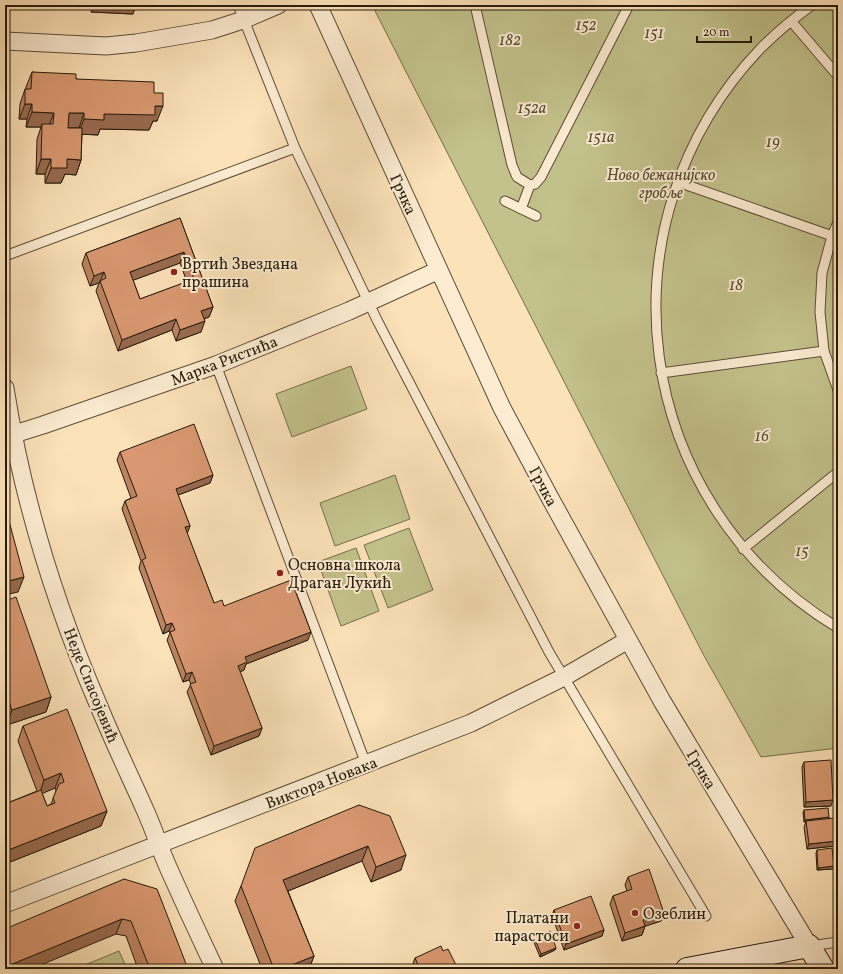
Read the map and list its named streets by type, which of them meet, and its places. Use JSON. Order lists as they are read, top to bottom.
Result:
{
  "streets": {
    "street": [
      "Грчка",
      "Марка Ристића",
      "Неде Спасојевић",
      "Виктора Новака"
    ]
  },
  "crossings": [
    ["Грчка", "Марка Ристића"],
    ["Грчка", "Виктора Новака"],
    ["Марка Ристића", "Неде Спасојевић"],
    ["Неде Спасојевић", "Виктора Новака"]
  ],
  "parks": [
    "152",
    "151",
    "182",
    "152a",
    "151a",
    "19",
    "Ново бежанијско гробље",
    "18",
    "16",
    "15"
  ],
  "places": [
    "Вртић Звездана прашина",
    "Основна школа Драган Лукић",
    "Озеблин",
    "Платани парастоси"
  ],
  "scale_bar": "20 m"
}
